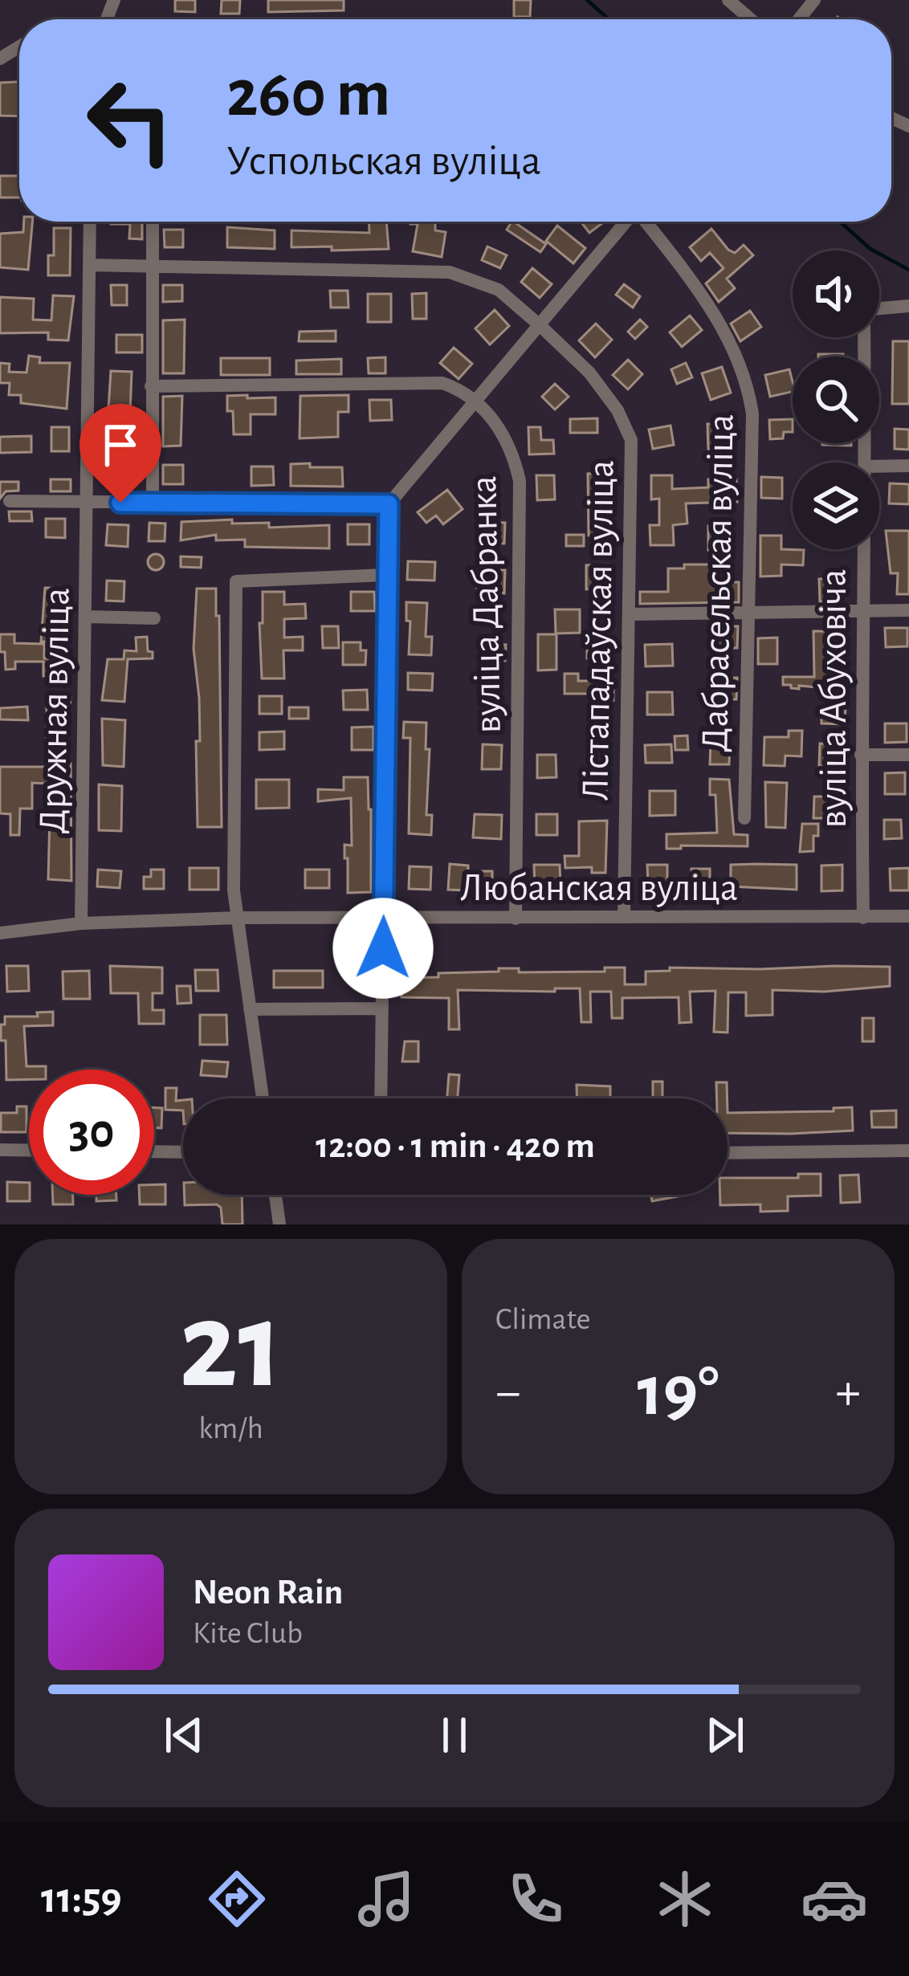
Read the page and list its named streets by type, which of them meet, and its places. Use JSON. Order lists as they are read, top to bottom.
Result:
{
  "streets": {
    "street": [
      "Дабрасельская вуліца",
      "вуліца Дабранка",
      "Лістападаўская вуліца",
      "вуліца Абуховіча",
      "Дружная вуліца",
      "Любанская вуліца"
    ]
  },
  "crossings": [
    ["вуліца Дабранка", "Любанская вуліца"],
    ["Лістападаўская вуліца", "Дружная вуліца"],
    ["Лістападаўская вуліца", "Любанская вуліца"],
    ["вуліца Абуховіча", "Любанская вуліца"],
    ["Дружная вуліца", "Любанская вуліца"]
  ],
  "page": {
    "turn": ["260 m", "Успольская вуліца"],
    "limit": "30",
    "trip": "12:00 · 1 min · 420 m",
    "tile": [
      ["21", "km/h"],
      "Climate"
    ],
    "heat": ["−", "19°", "+"],
    "song": ["Neon Rain", "Kite Club"],
    "tabs": "11:59"
  }
}
